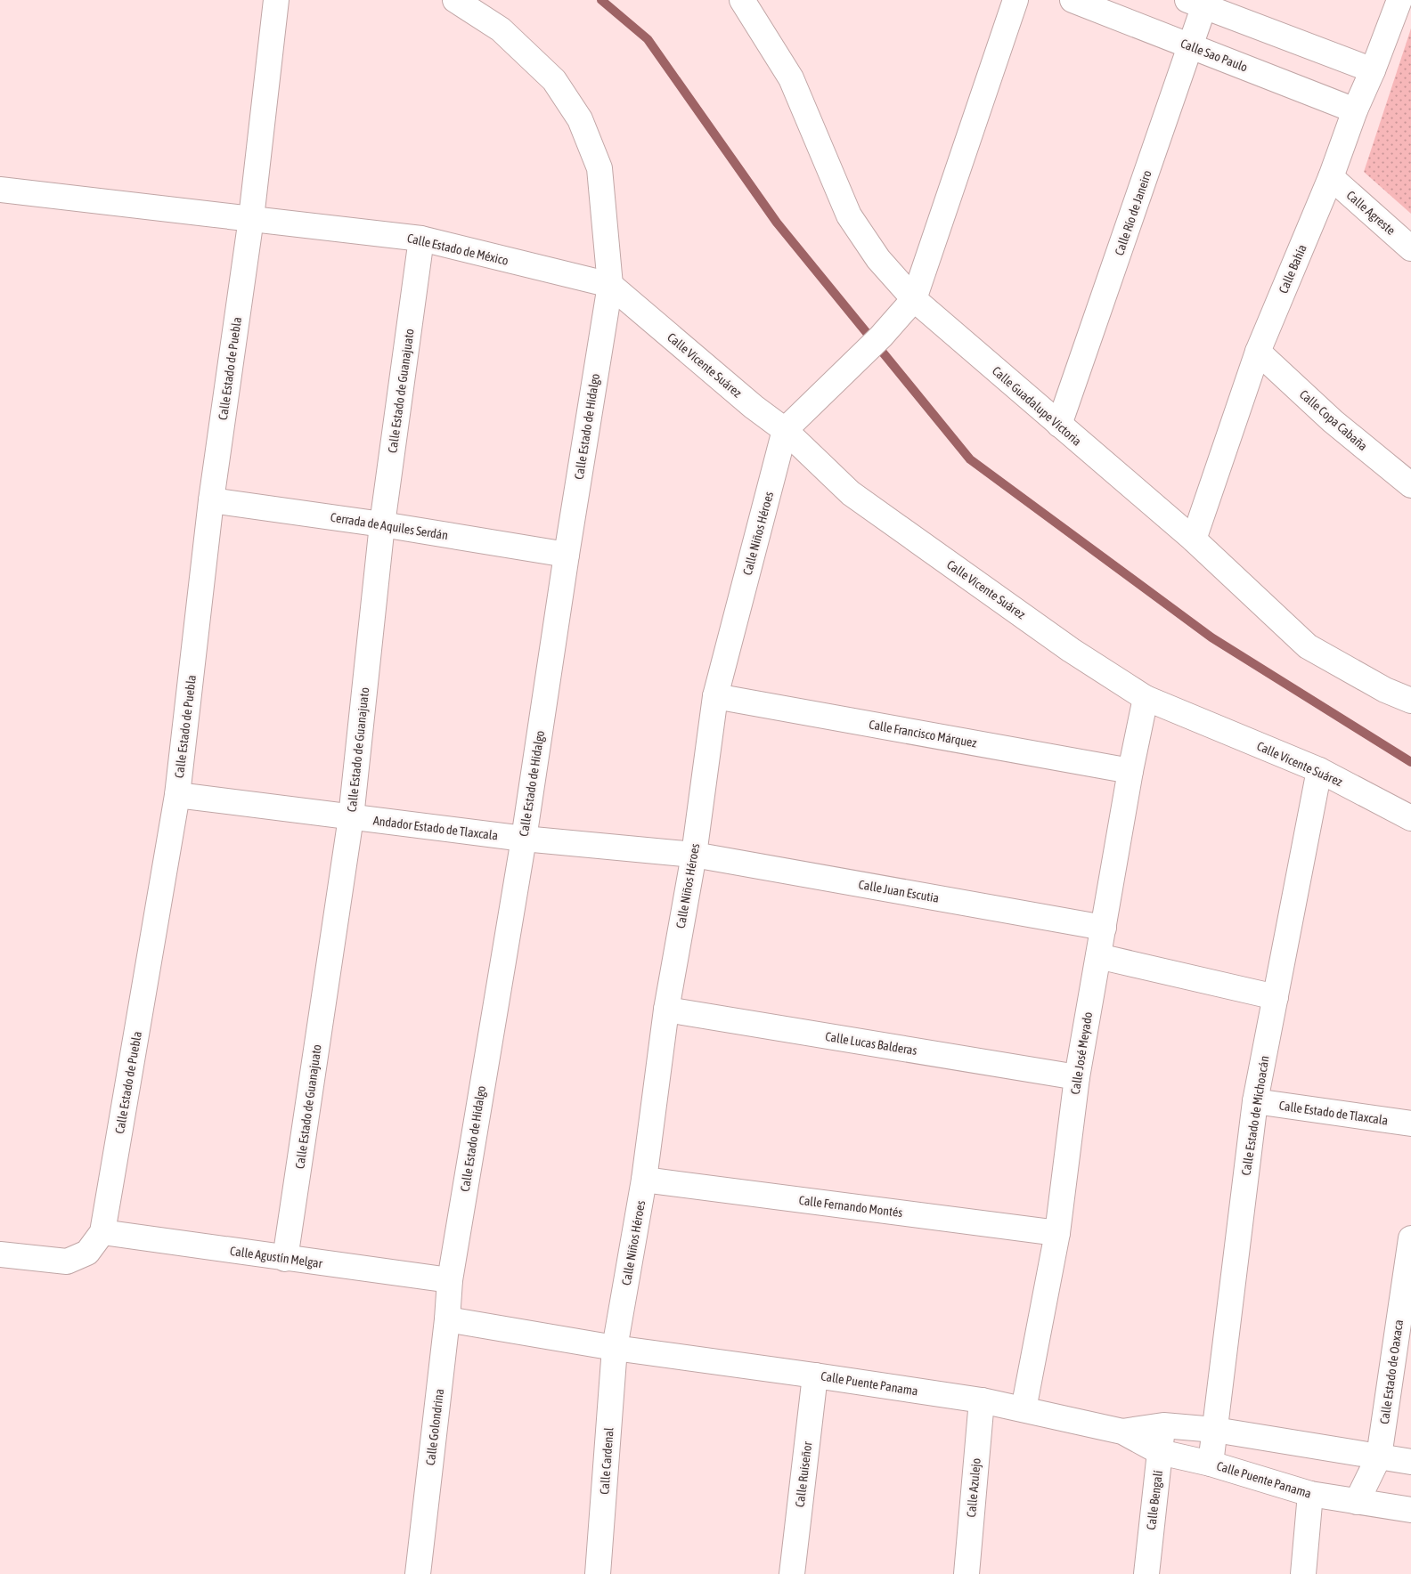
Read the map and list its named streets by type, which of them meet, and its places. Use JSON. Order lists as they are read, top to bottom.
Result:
{
  "streets": {
    "street": [
      "Calle Sao Paulo",
      "Calle Río de Janeiro",
      "Calle Agreste",
      "Calle Estado de México",
      "Calle Bahía",
      "Calle Vicente Suárez",
      "Calle Estado de Puebla",
      "Calle Estado de Guanajuato",
      "Calle Guadalupe Victoria",
      "Calle Copa Cabaña",
      "Calle Estado de Hidalgo",
      "Cerrada de Aquiles Serdán",
      "Calle Niños Héroes",
      "Calle Francisco Márquez",
      "Andador Estado de Tlaxcala",
      "Calle Juan Escutia",
      "Calle Lucas Balderas",
      "Calle José Meyado",
      "Calle Estado de Tlaxcala",
      "Calle Estado de Michoacán",
      "Calle Fernando Montés",
      "Calle Agustín Melgar",
      "Calle Estado de Oaxaca",
      "Calle Puente Panama",
      "Calle Golondrina",
      "Calle Cardenal",
      "Calle Ruiseñor",
      "Calle Azulejo",
      "Calle Bengalí"
    ]
  },
  "crossings": [
    ["Calle Sao Paulo", "Calle Río de Janeiro"],
    ["Calle Sao Paulo", "Calle Bahía"],
    ["Calle Río de Janeiro", "Calle Guadalupe Victoria"],
    ["Calle Agreste", "Calle Bahía"],
    ["Calle Estado de México", "Calle Vicente Suárez"],
    ["Calle Estado de México", "Calle Estado de Puebla"],
    ["Calle Estado de México", "Calle Estado de Guanajuato"],
    ["Calle Estado de México", "Calle Estado de Hidalgo"],
    ["Calle Bahía", "Calle Guadalupe Victoria"],
    ["Calle Bahía", "Calle Copa Cabaña"],
    ["Calle Vicente Suárez", "Calle Estado de Hidalgo"],
    ["Calle Vicente Suárez", "Calle Niños Héroes"],
    ["Calle Vicente Suárez", "Calle José Meyado"],
    ["Calle Vicente Suárez", "Calle Estado de Michoacán"],
    ["Calle Estado de Puebla", "Cerrada de Aquiles Serdán"],
    ["Calle Estado de Puebla", "Andador Estado de Tlaxcala"],
    ["Calle Estado de Puebla", "Calle Agustín Melgar"],
    ["Calle Estado de Guanajuato", "Cerrada de Aquiles Serdán"],
    ["Calle Estado de Guanajuato", "Andador Estado de Tlaxcala"],
    ["Calle Estado de Guanajuato", "Calle Agustín Melgar"],
    ["Calle Estado de Hidalgo", "Cerrada de Aquiles Serdán"],
    ["Calle Estado de Hidalgo", "Andador Estado de Tlaxcala"],
    ["Calle Estado de Hidalgo", "Calle Agustín Melgar"],
    ["Calle Estado de Hidalgo", "Calle Golondrina"],
    ["Calle Niños Héroes", "Calle Francisco Márquez"],
    ["Calle Niños Héroes", "Andador Estado de Tlaxcala"],
    ["Calle Niños Héroes", "Calle Juan Escutia"],
    ["Calle Niños Héroes", "Calle Lucas Balderas"],
    ["Calle Niños Héroes", "Calle Fernando Montés"],
    ["Calle Niños Héroes", "Calle Puente Panama"],
    ["Calle Niños Héroes", "Calle Cardenal"],
    ["Calle Francisco Márquez", "Calle José Meyado"],
    ["Andador Estado de Tlaxcala", "Calle Juan Escutia"],
    ["Calle Juan Escutia", "Calle José Meyado"],
    ["Calle Lucas Balderas", "Calle José Meyado"],
    ["Calle José Meyado", "Calle Fernando Montés"],
    ["Calle José Meyado", "Calle Puente Panama"],
    ["Calle Estado de Tlaxcala", "Calle Estado de Michoacán"],
    ["Calle Estado de Michoacán", "Calle Puente Panama"],
    ["Calle Agustín Melgar", "Calle Golondrina"],
    ["Calle Estado de Oaxaca", "Calle Puente Panama"],
    ["Calle Puente Panama", "Calle Cardenal"],
    ["Calle Puente Panama", "Calle Ruiseñor"],
    ["Calle Puente Panama", "Calle Azulejo"],
    ["Calle Puente Panama", "Calle Bengalí"]
  ]
}
